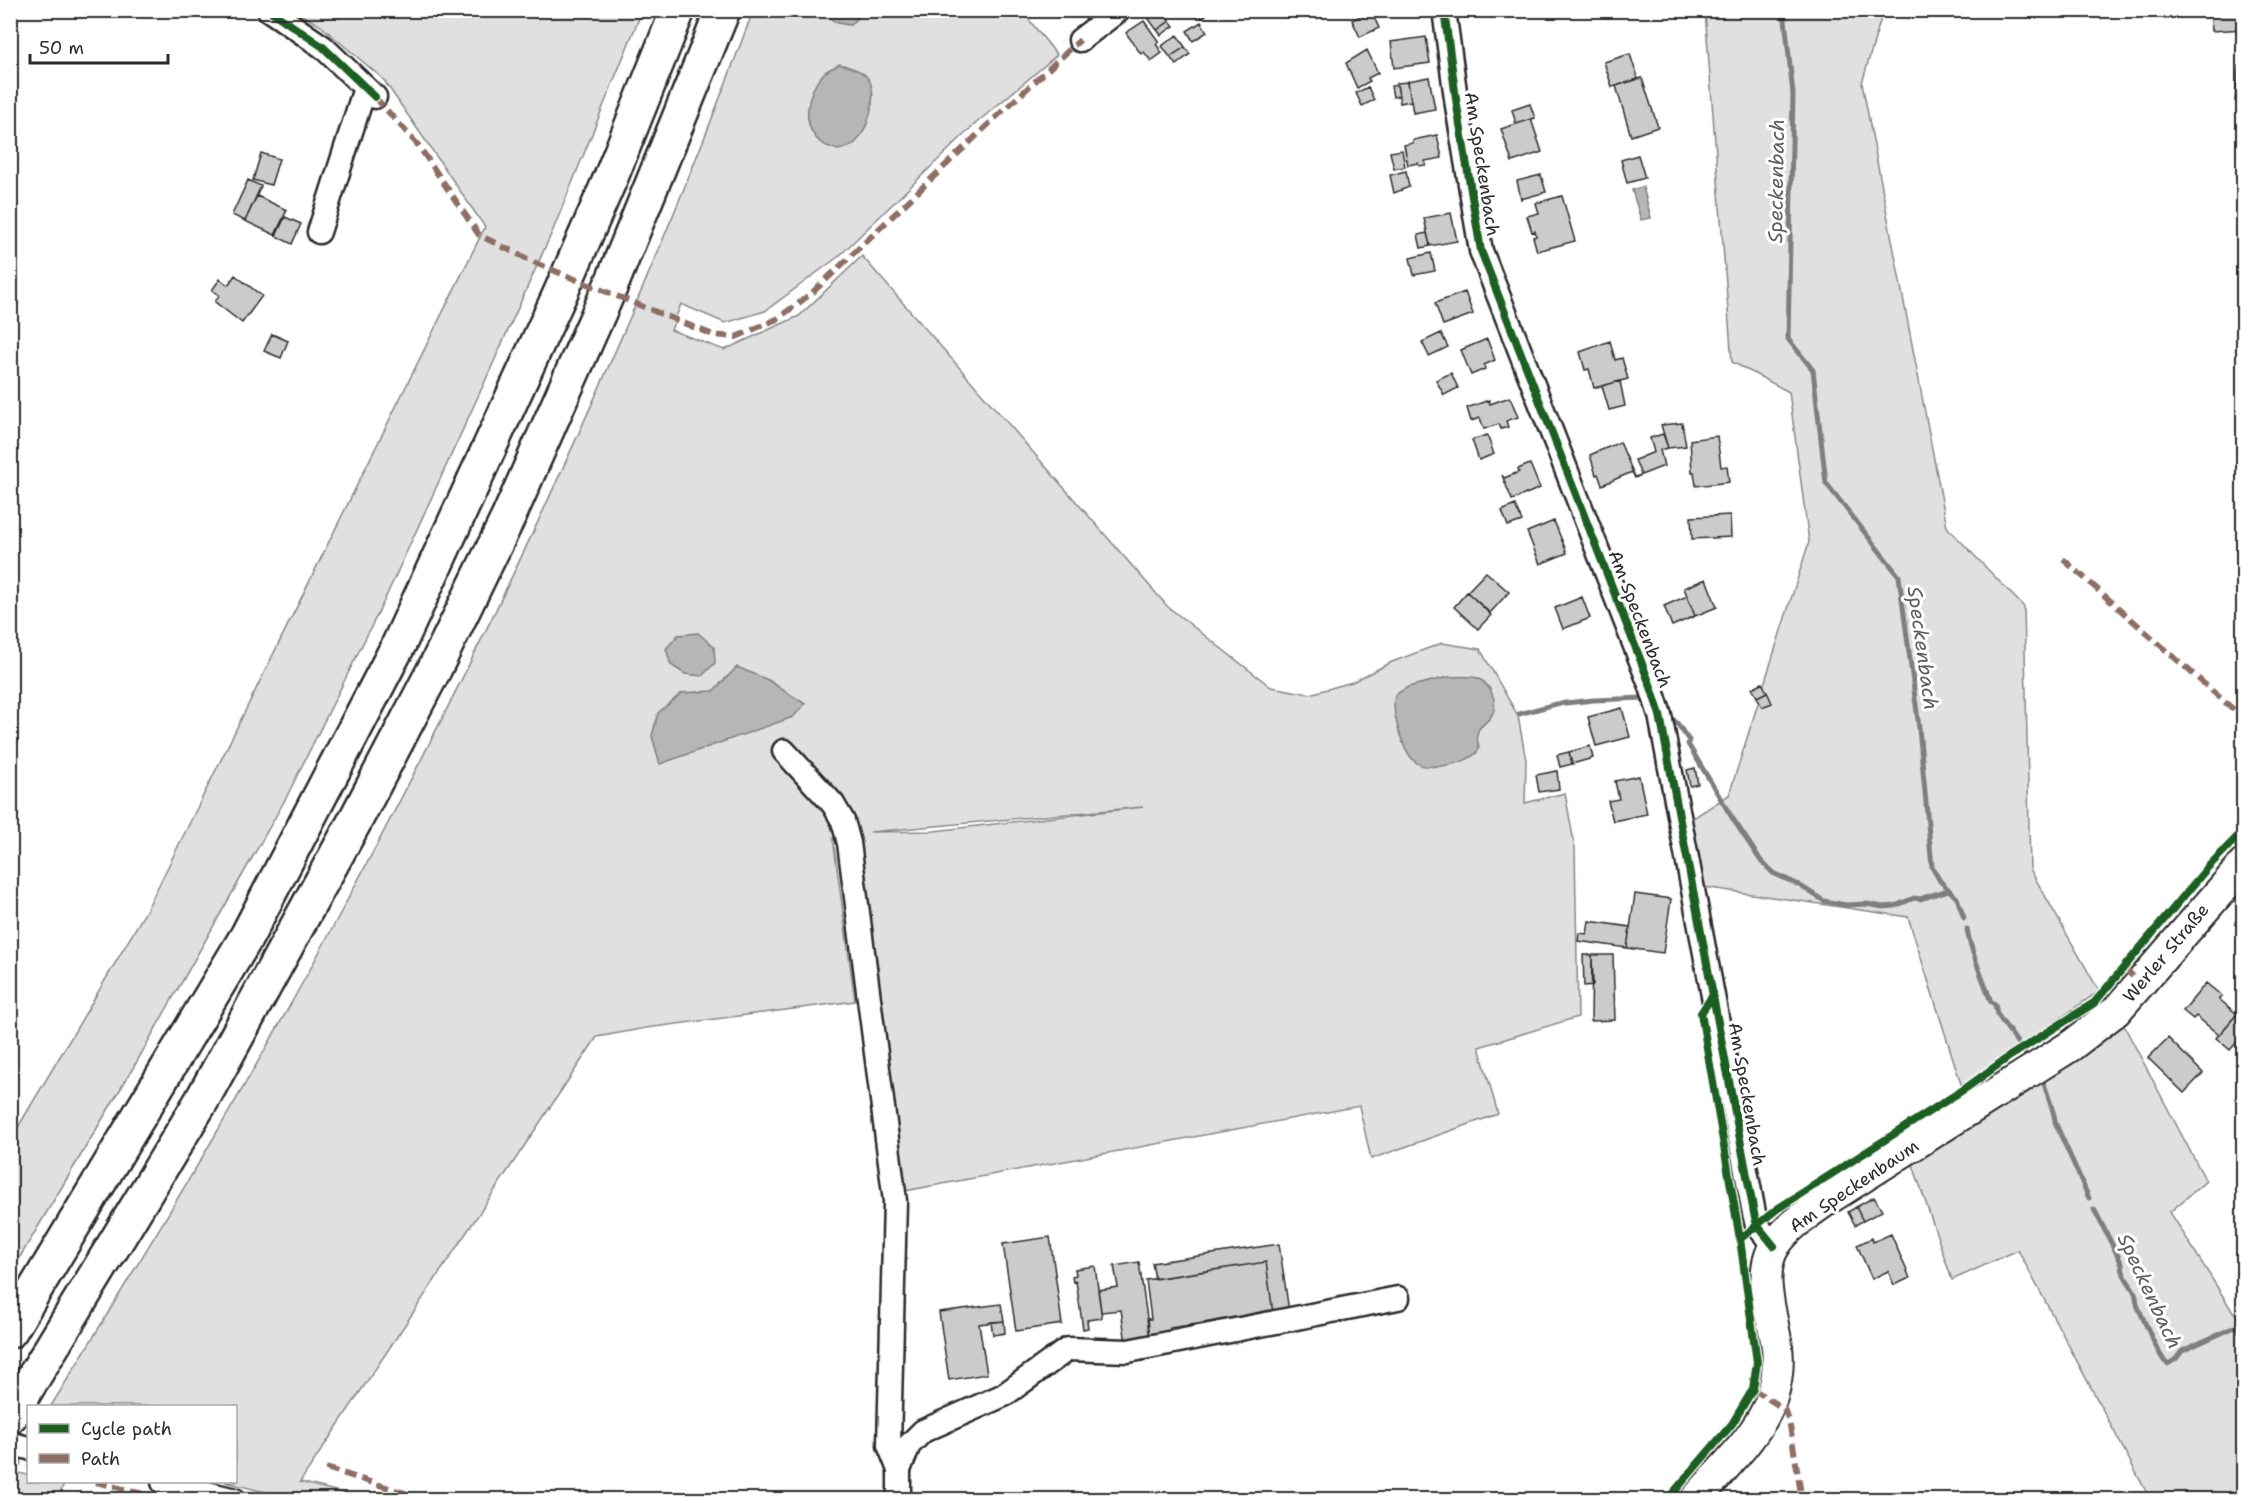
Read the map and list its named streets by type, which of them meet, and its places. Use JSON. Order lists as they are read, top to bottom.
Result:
{
  "streets": {
    "main road": ["Werler Straße", "Am Speckenbaum"],
    "street": ["Am Speckenbach"]
  },
  "crossings": [
    ["Am Speckenbach", "Am Speckenbaum"],
    ["Werler Straße", "Am Speckenbaum"]
  ],
  "water": ["Speckenbach"],
  "legend": ["Cycle path", "Path"],
  "scale_bar": "50 m"
}
